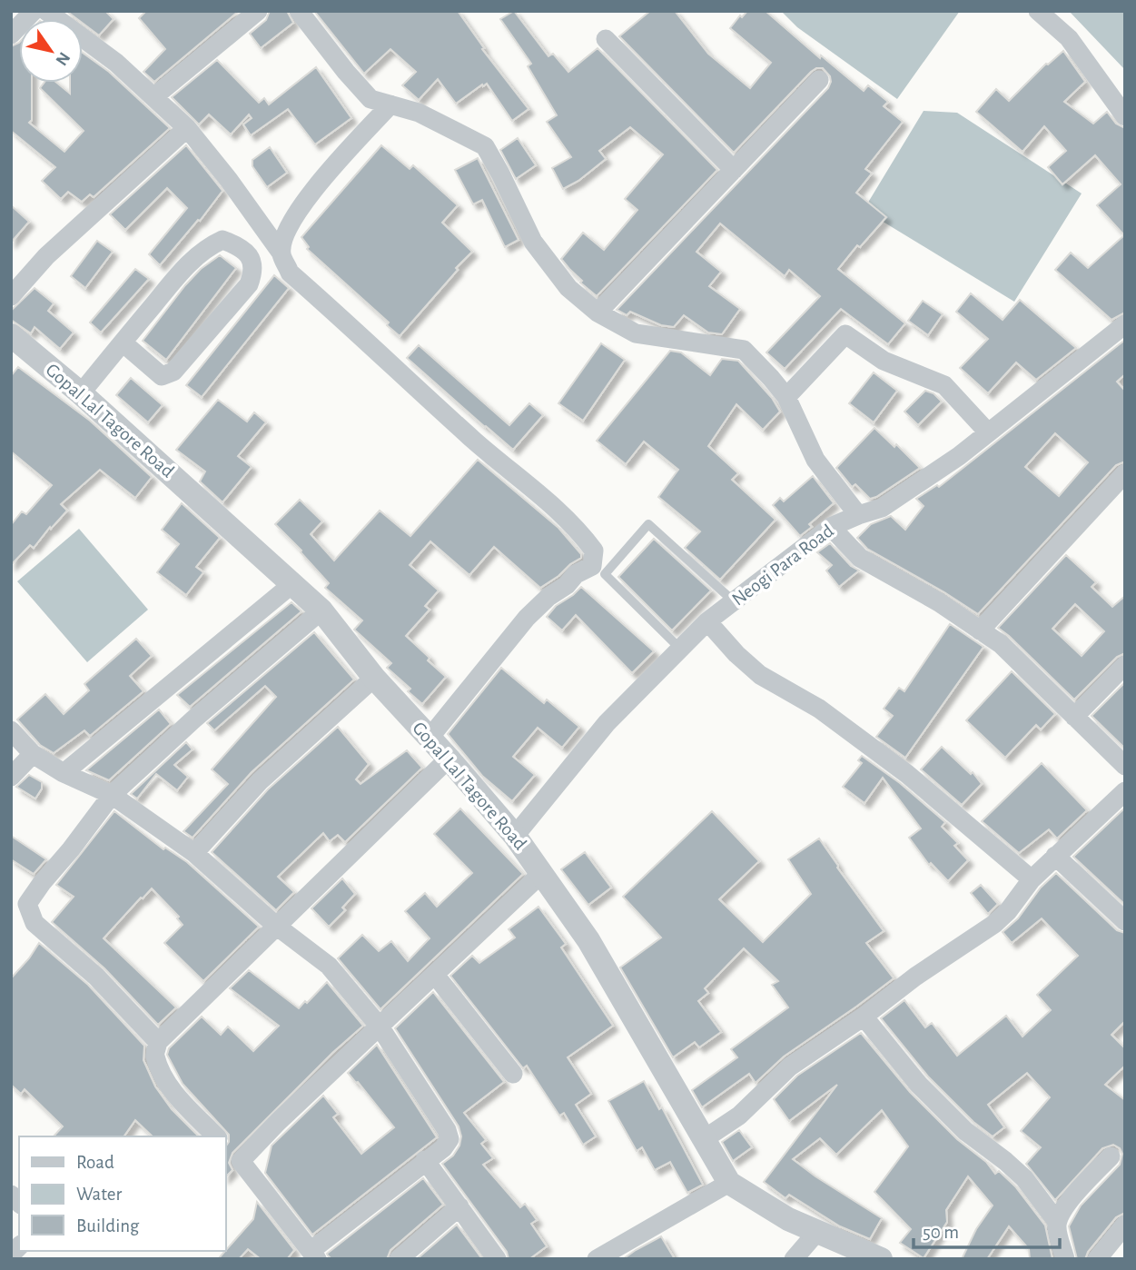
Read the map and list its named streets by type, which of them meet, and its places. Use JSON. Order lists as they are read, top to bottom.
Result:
{
  "streets": {
    "street": ["Gopal Lal Tagore Road", "Neogi Para Road"]
  },
  "crossings": [
    ["Gopal Lal Tagore Road", "Neogi Para Road"]
  ],
  "legend": ["Road", "Water", "Building"],
  "scale_bar": "50 m",
  "north": "bottom right"
}
